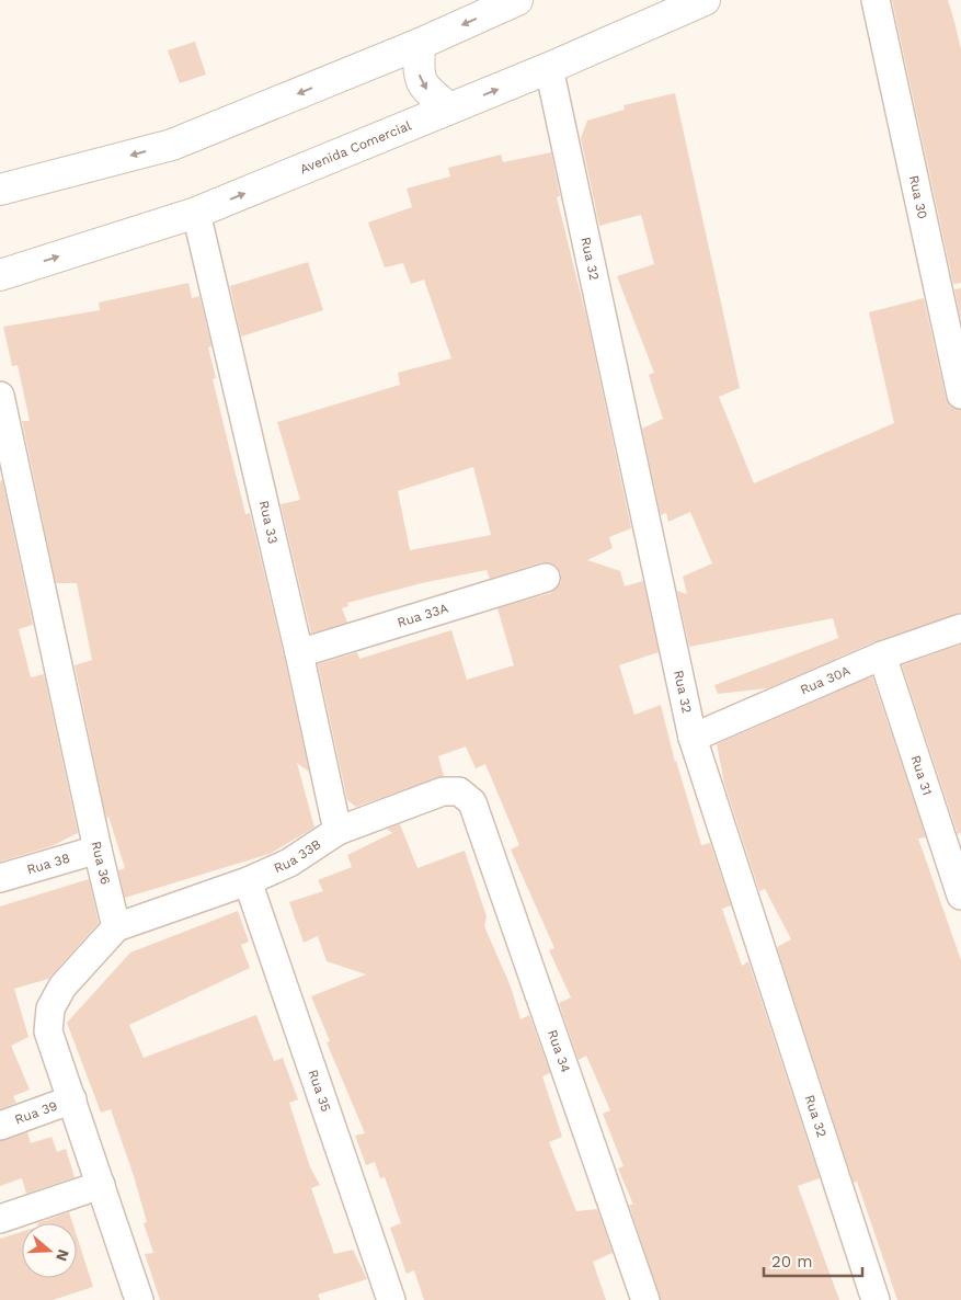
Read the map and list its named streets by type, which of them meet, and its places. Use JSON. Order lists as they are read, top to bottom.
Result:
{
  "streets": {
    "street": [
      "Avenida Comercial",
      "Rua 30",
      "Rua 32",
      "Rua 33",
      "Rua 33A",
      "Rua 30A",
      "Rua 31",
      "Rua 33B",
      "Rua 36",
      "Rua 38",
      "Rua 34",
      "Rua 35",
      "Rua 39"
    ]
  },
  "crossings": [
    ["Avenida Comercial", "Rua 32"],
    ["Avenida Comercial", "Rua 33"],
    ["Rua 32", "Rua 30A"],
    ["Rua 33", "Rua 33A"],
    ["Rua 33", "Rua 33B"],
    ["Rua 30A", "Rua 31"],
    ["Rua 33B", "Rua 36"],
    ["Rua 33B", "Rua 34"],
    ["Rua 33B", "Rua 35"],
    ["Rua 36", "Rua 38"]
  ],
  "scale_bar": "20 m",
  "north": "right"
}
